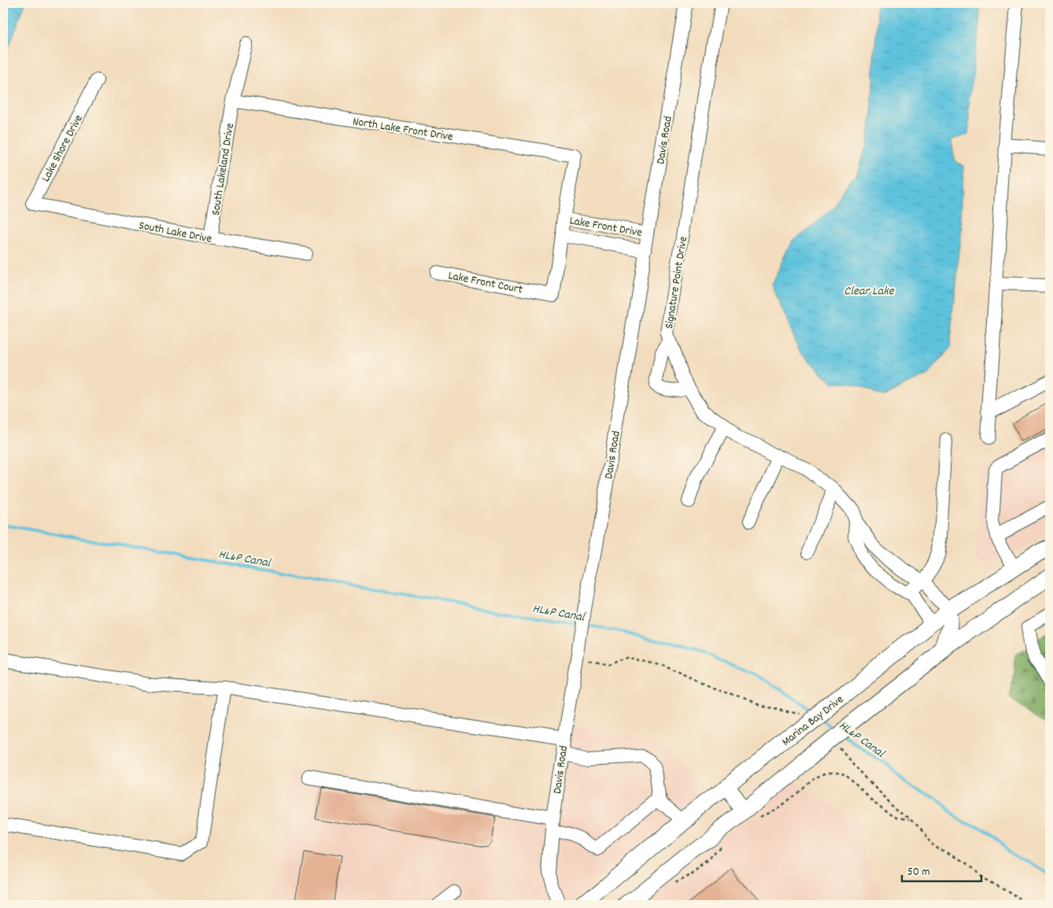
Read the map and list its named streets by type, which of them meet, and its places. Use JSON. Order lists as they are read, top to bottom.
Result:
{
  "streets": {
    "main road": ["Marina Bay Drive"],
    "street": [
      "North Lake Front Drive",
      "Davis Road",
      "Lake Shore Drive",
      "South Lakeland Drive",
      "Lake Front Drive",
      "South Lake Drive",
      "Lake Front Court",
      "Signature Point Drive"
    ]
  },
  "crossings": [
    ["North Lake Front Drive", "South Lakeland Drive"],
    ["North Lake Front Drive", "Lake Front Drive"],
    ["Davis Road", "Lake Front Drive"],
    ["Lake Shore Drive", "South Lake Drive"],
    ["South Lakeland Drive", "South Lake Drive"],
    ["Lake Front Drive", "Lake Front Court"],
    ["Signature Point Drive", "Marina Bay Drive"]
  ],
  "water": ["Clear Lake", "HL&P Canal"],
  "scale_bar": "50 m"
}
